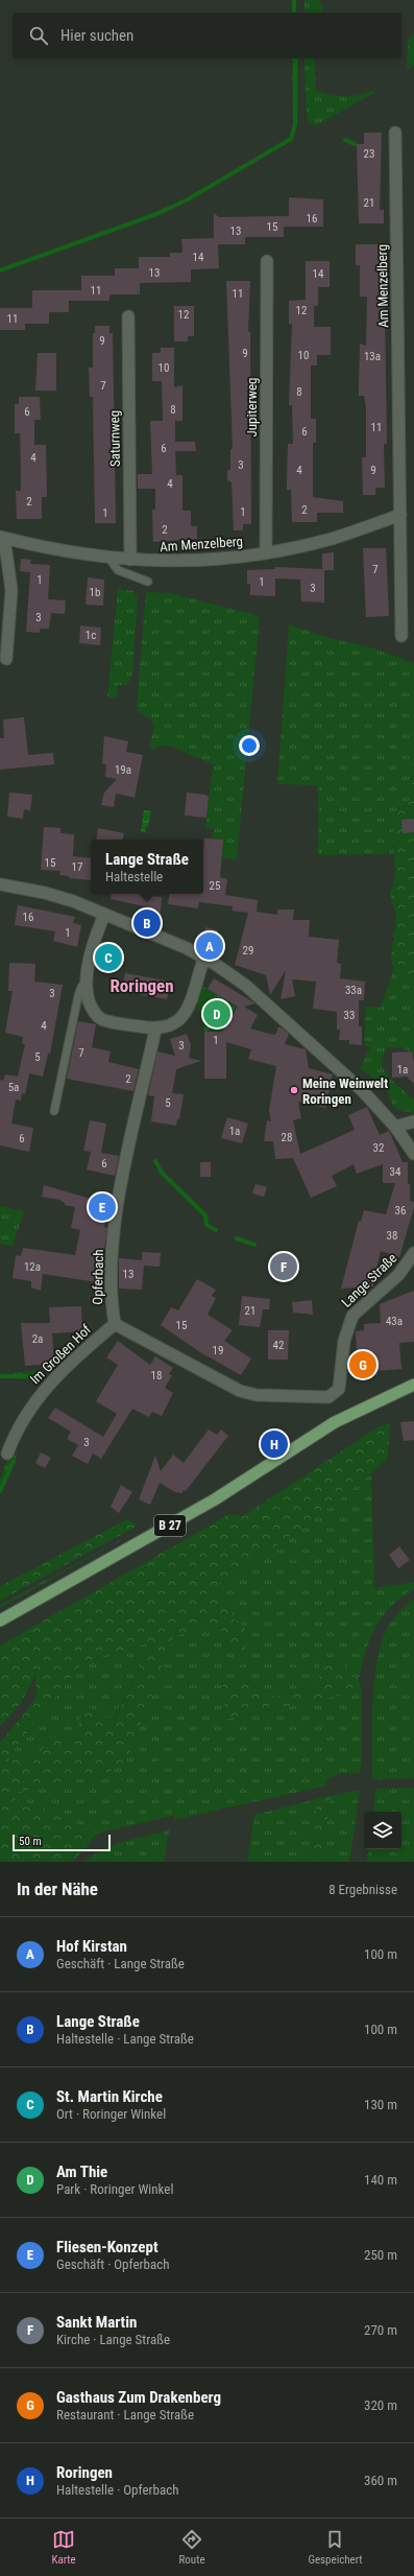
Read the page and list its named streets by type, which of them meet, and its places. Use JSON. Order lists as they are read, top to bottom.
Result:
{
  "streets": {
    "main road": ["B 27"],
    "street": [
      "Am Menzelberg",
      "Jupiterweg",
      "Saturnweg",
      "Opferbach",
      "Lange Straße",
      "Im Großen Hof"
    ]
  },
  "crossings": [
    ["Am Menzelberg", "Jupiterweg"],
    ["Am Menzelberg", "Saturnweg"],
    ["Opferbach", "Lange Straße"],
    ["Opferbach", "Im Großen Hof"],
    ["Lange Straße", "Im Großen Hof"]
  ],
  "districts": ["Roringen"],
  "places": ["Meine Weinwelt Roringen"],
  "house_numbers": [
    "23",
    "21",
    "16",
    "15",
    "13",
    "14",
    "13",
    "14",
    "11",
    "11",
    "12",
    "12",
    "11",
    "9",
    "9",
    "10",
    "13a",
    "10",
    "7",
    "8",
    "8",
    "6",
    "11",
    "6",
    "6",
    "4",
    "3",
    "4",
    "9",
    "4",
    "2",
    "2",
    "1",
    "1",
    "2",
    "7",
    "1",
    "1",
    "3",
    "1b",
    "3",
    "1c",
    "19a",
    "15",
    "17",
    "25",
    "16",
    "1",
    "29",
    "33a",
    "3",
    "33",
    "4",
    "1",
    "3",
    "7",
    "5",
    "1a",
    "2",
    "5a",
    "5",
    "1a",
    "28",
    "6",
    "32",
    "6",
    "34",
    "36",
    "38",
    "12a",
    "13",
    "21",
    "43a",
    "15",
    "2a",
    "42",
    "19",
    "18",
    "3"
  ],
  "scale_bar": "50 m",
  "page": {
    "search": "Hier suchen",
    "popup": ["Lange Straße", "Haltestelle"],
    "pins": [
      "B",
      "A",
      "C",
      "D",
      "E",
      "F",
      "G",
      "H"
    ],
    "scale": "50 m",
    "heading": ["In der Nähe", "8 Ergebnisse"],
    "list": [
      {
        "mark": "A",
        "name": "Hof Kirstan",
        "note": "Geschäft · Lange Straße",
        "value": "100 m"
      },
      {
        "mark": "B",
        "name": "Lange Straße",
        "note": "Haltestelle · Lange Straße",
        "value": "100 m"
      },
      {
        "mark": "C",
        "name": "St. Martin Kirche",
        "note": "Ort · Roringer Winkel",
        "value": "130 m"
      },
      {
        "mark": "D",
        "name": "Am Thie",
        "note": "Park · Roringer Winkel",
        "value": "140 m"
      },
      {
        "mark": "E",
        "name": "Fliesen-Konzept",
        "note": "Geschäft · Opferbach",
        "value": "250 m"
      },
      {
        "mark": "F",
        "name": "Sankt Martin",
        "note": "Kirche · Lange Straße",
        "value": "270 m"
      },
      {
        "mark": "G",
        "name": "Gasthaus Zum Drakenberg",
        "note": "Restaurant · Lange Straße",
        "value": "320 m"
      },
      {
        "mark": "H",
        "name": "Roringen",
        "note": "Haltestelle · Opferbach",
        "value": "360 m"
      }
    ],
    "nav": ["Karte", "Route", "Gespeichert"]
  }
}
